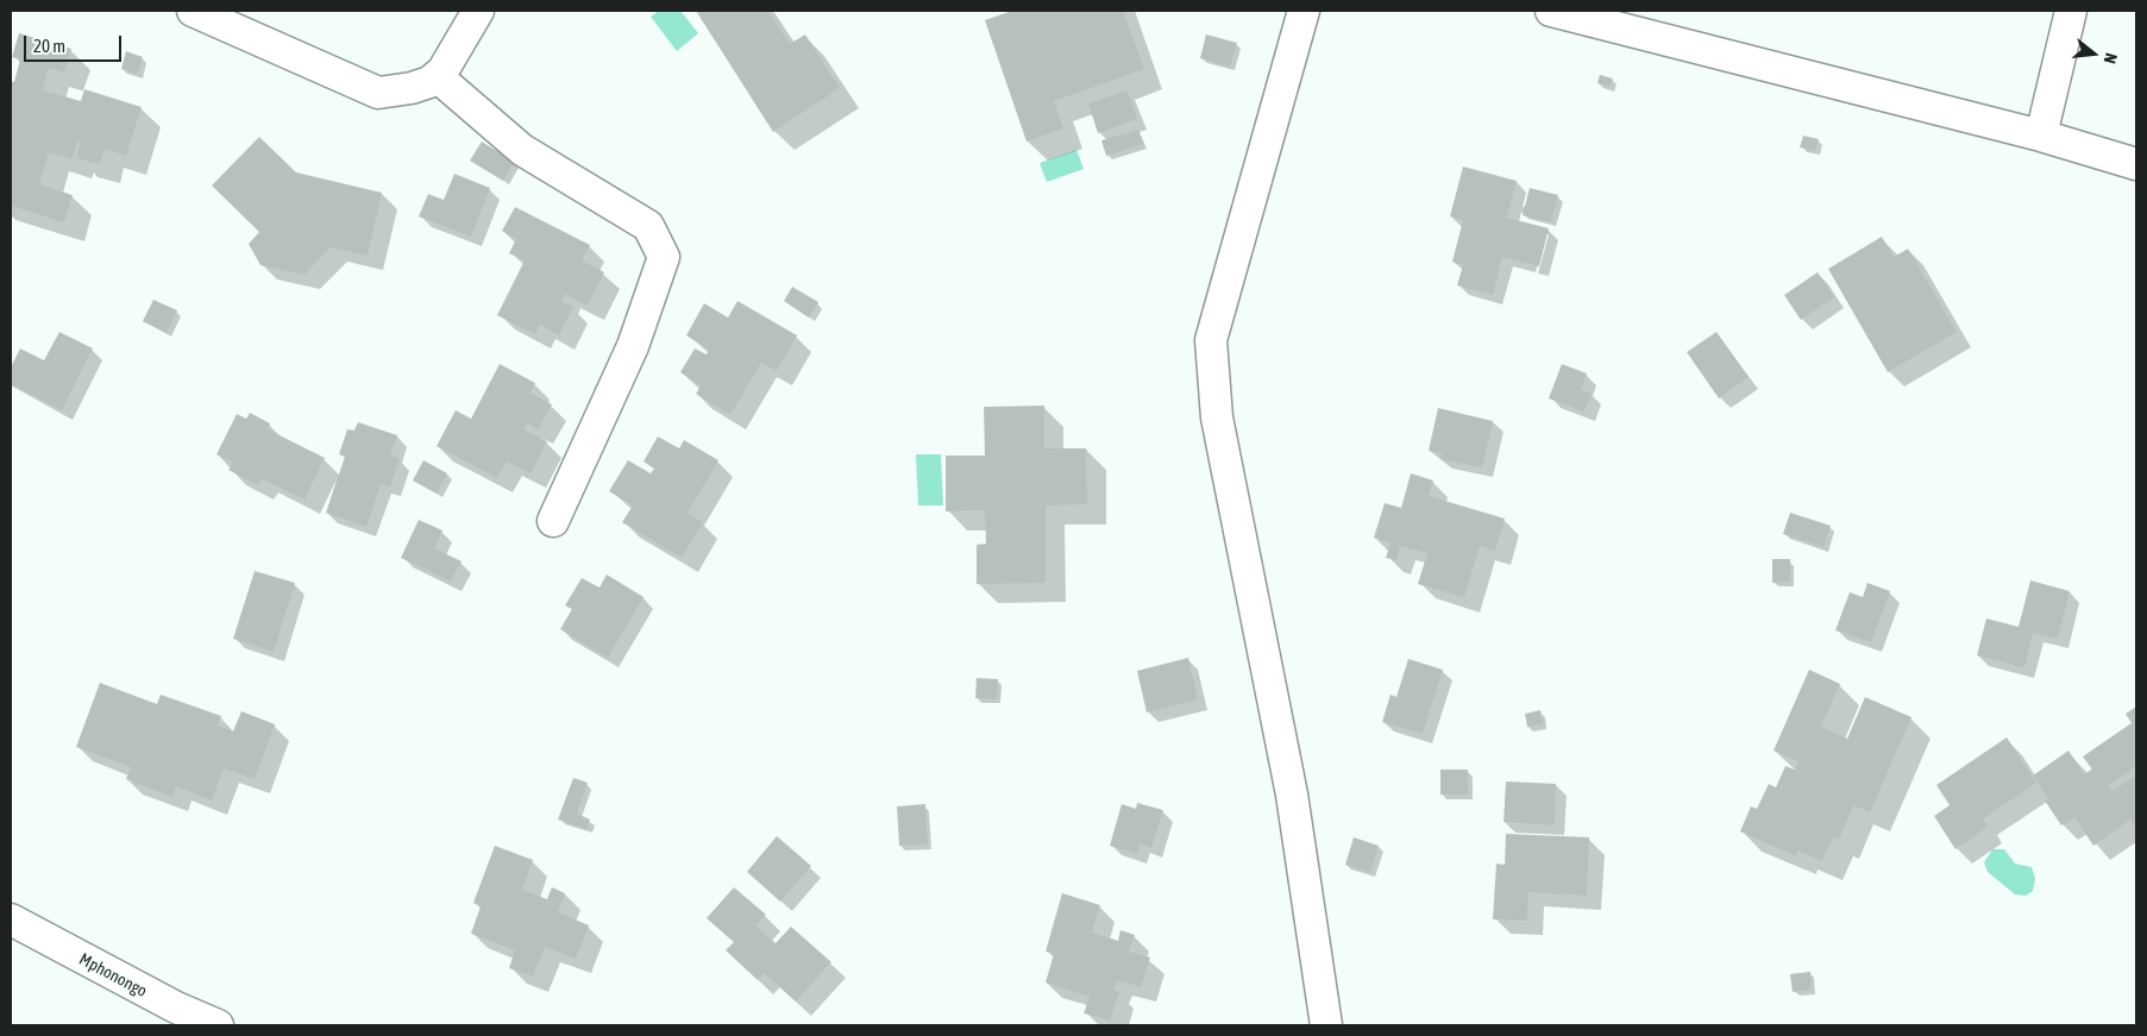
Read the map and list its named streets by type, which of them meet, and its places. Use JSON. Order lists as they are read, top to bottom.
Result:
{
  "streets": {
    "street": ["Mphonongo"]
  },
  "scale_bar": "20 m",
  "north": "right"
}
